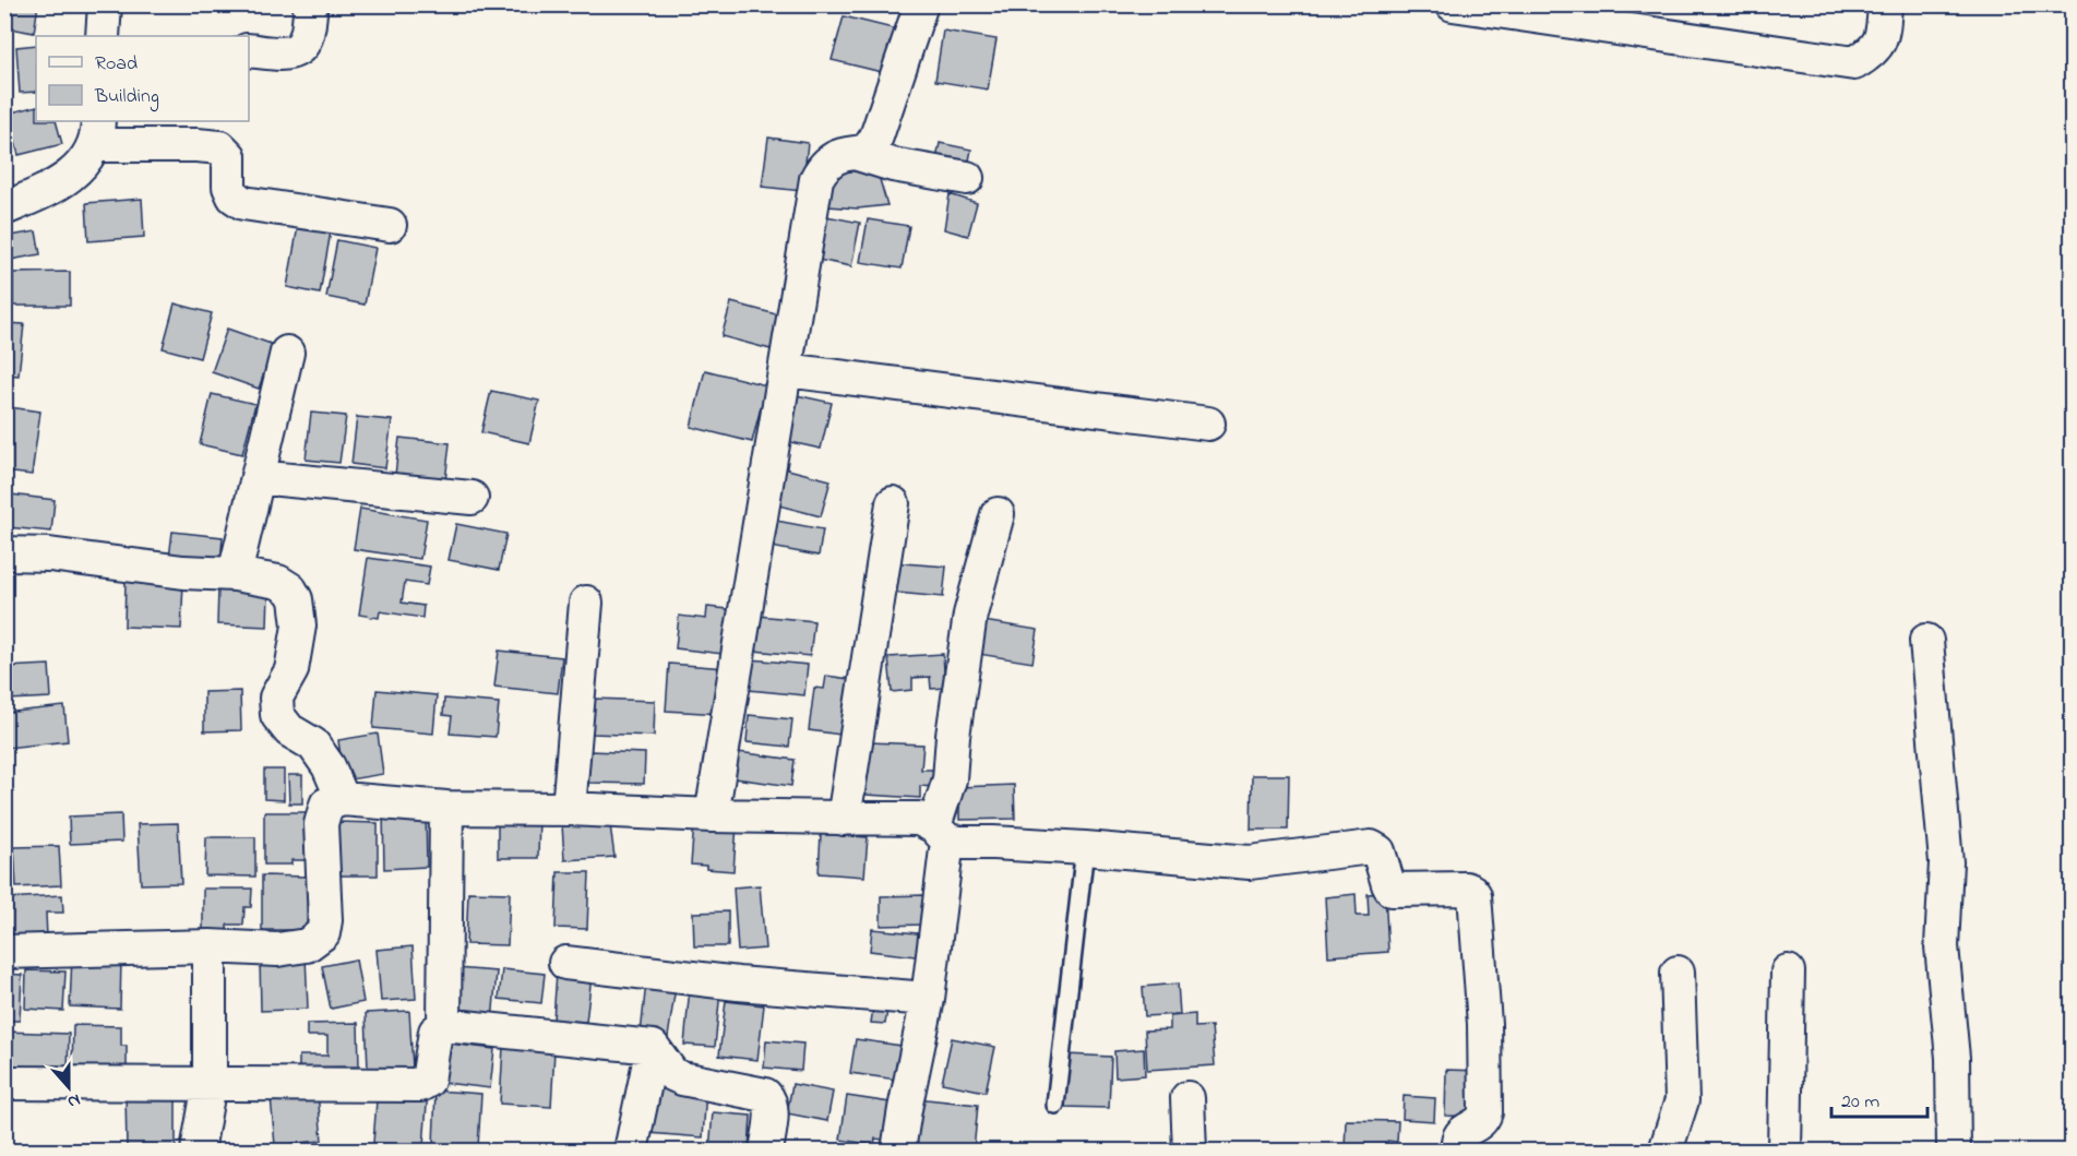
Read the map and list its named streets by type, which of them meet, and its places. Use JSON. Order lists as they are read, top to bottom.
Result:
{
  "legend": ["Road", "Building"],
  "scale_bar": "20 m",
  "north": "bottom"
}
